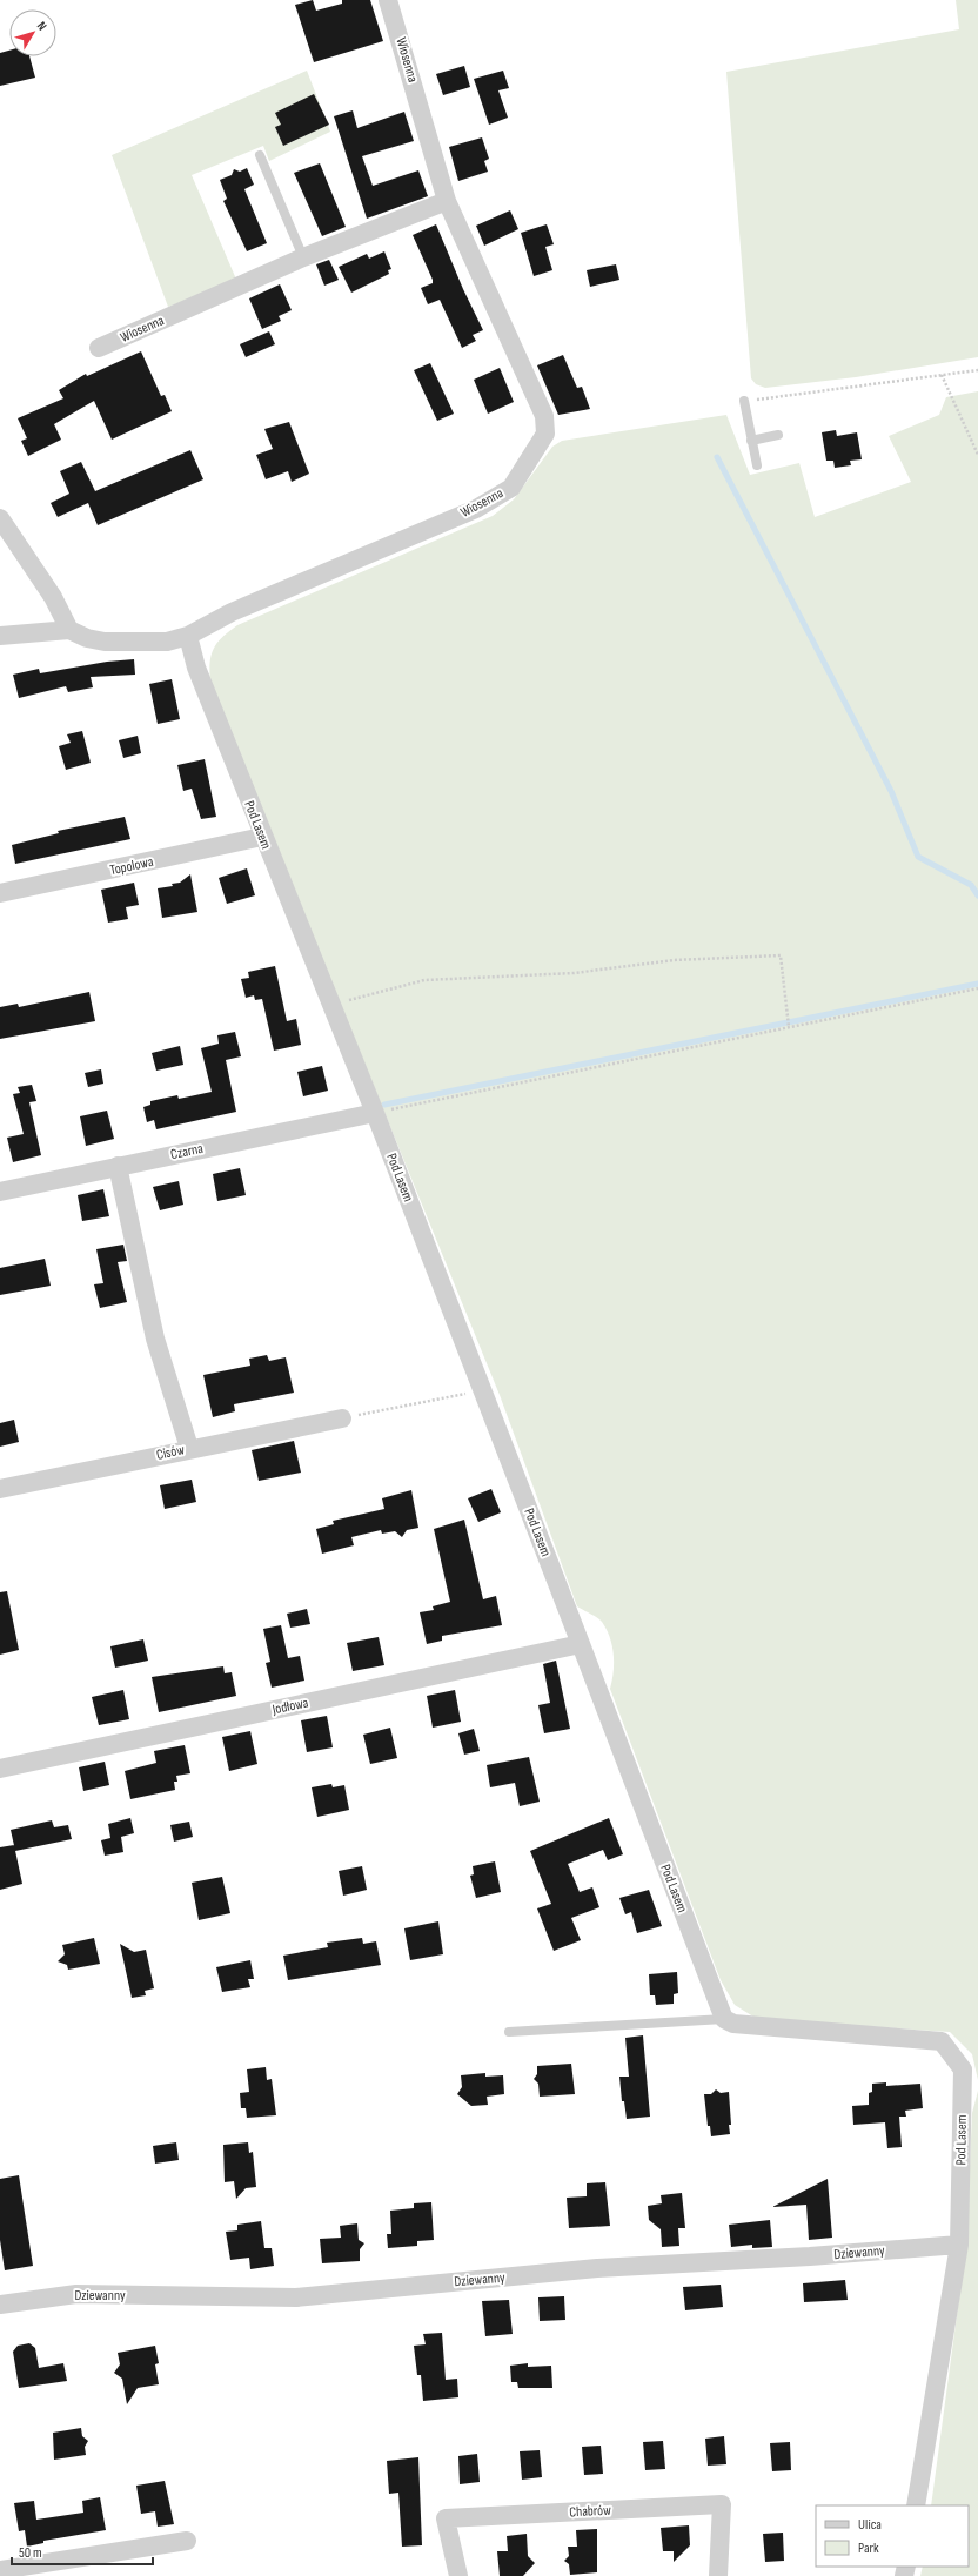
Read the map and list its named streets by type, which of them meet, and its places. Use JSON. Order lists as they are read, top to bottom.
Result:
{
  "streets": {
    "street": [
      "Wiosenna",
      "Pod Lasem",
      "Topolowa",
      "Czarna",
      "Cisów",
      "Jodłowa",
      "Dziewanny",
      "Chabrów"
    ]
  },
  "crossings": [
    ["Wiosenna", "Pod Lasem"],
    ["Pod Lasem", "Topolowa"],
    ["Pod Lasem", "Czarna"],
    ["Pod Lasem", "Jodłowa"],
    ["Pod Lasem", "Dziewanny"]
  ],
  "legend": ["Ulica", "Park"],
  "scale_bar": "50 m",
  "north": "top right"
}
